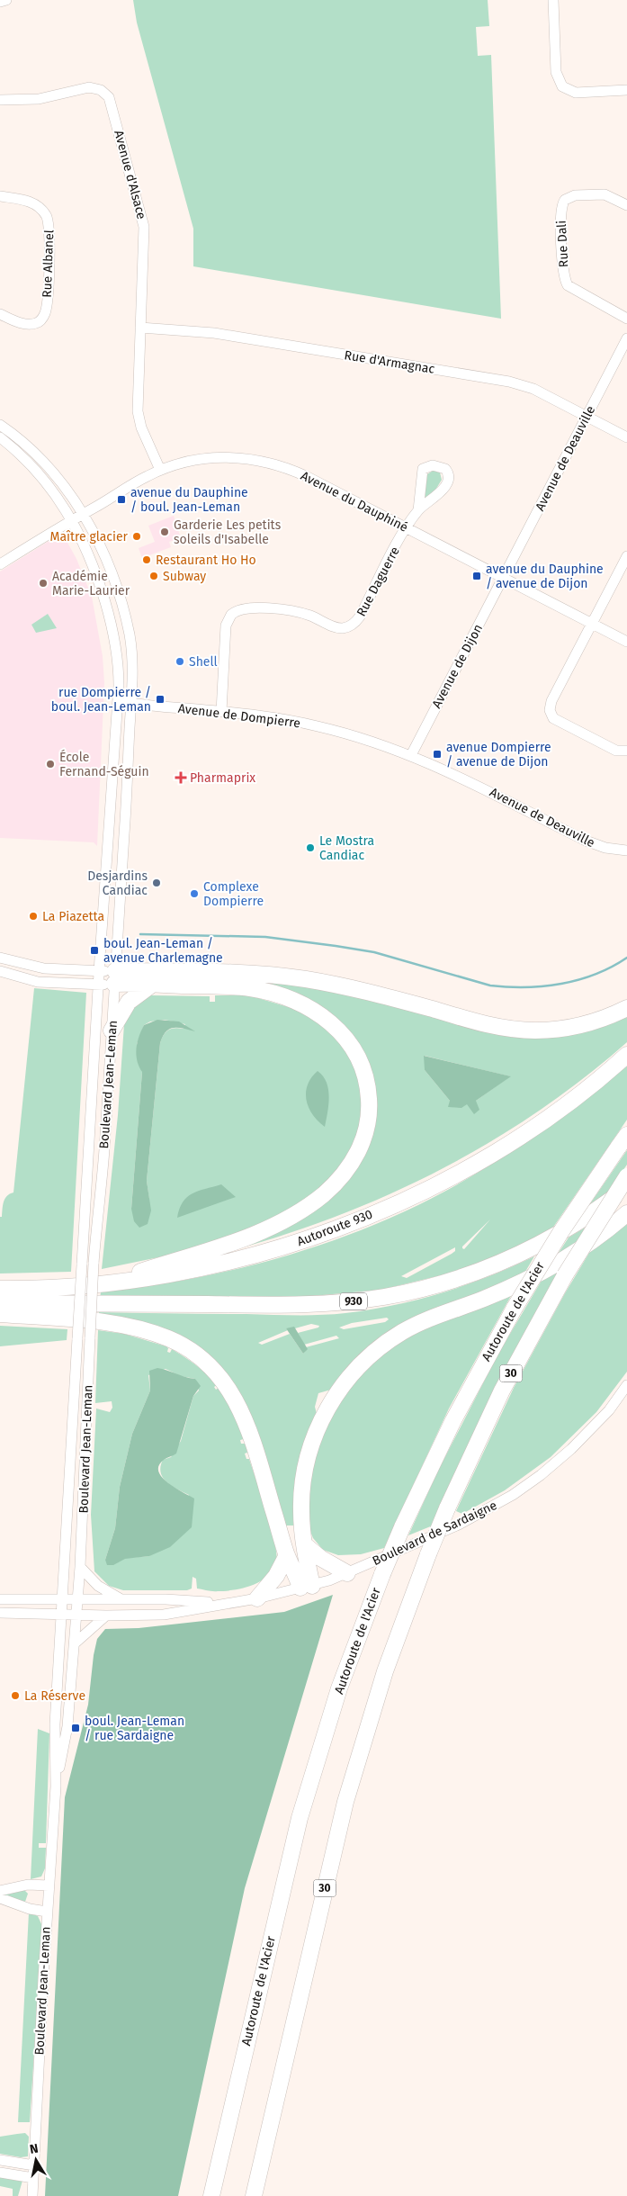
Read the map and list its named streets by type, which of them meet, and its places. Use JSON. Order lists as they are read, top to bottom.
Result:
{
  "streets": {
    "highway": [
      "Autoroute 930",
      "930",
      "Autoroute de l'Acier",
      "30"
    ],
    "street": [
      "Avenue d'Alsace",
      "Rue Dali",
      "Rue Albanel",
      "Rue d'Armagnac",
      "Avenue de Deauville",
      "Avenue du Dauphiné",
      "Rue Daguerre",
      "Avenue de Dijon",
      "Avenue de Dompierre",
      "Boulevard Jean-Leman",
      "Boulevard de Sardaigne"
    ]
  },
  "crossings": [
    ["Avenue d'Alsace", "Rue d'Armagnac"],
    ["Avenue d'Alsace", "Avenue du Dauphiné"],
    ["Rue d'Armagnac", "Avenue de Deauville"],
    ["Avenue de Deauville", "Avenue du Dauphiné"],
    ["Avenue de Deauville", "Avenue de Dijon"],
    ["Avenue de Deauville", "Avenue de Dompierre"],
    ["Avenue du Dauphiné", "Rue Daguerre"],
    ["Avenue du Dauphiné", "Avenue de Dijon"],
    ["Avenue du Dauphiné", "Boulevard Jean-Leman"],
    ["Rue Daguerre", "Avenue de Dompierre"],
    ["Avenue de Dijon", "Avenue de Dompierre"],
    ["Avenue de Dompierre", "Boulevard Jean-Leman"],
    ["Boulevard Jean-Leman", "Boulevard de Sardaigne"]
  ],
  "places": {
    "transit": [
      "avenue du Dauphine / boul. Jean-Leman",
      "avenue du Dauphine / avenue de Dijon",
      "rue Dompierre / boul. Jean-Leman",
      "avenue Dompierre / avenue de Dijon",
      "boul. Jean-Leman / avenue Charlemagne",
      "boul. Jean-Leman / rue Sardaigne"
    ],
    "other": [
      "Garderie Les petits soleils d'Isabelle",
      "Maître glacier",
      "Restaurant Ho Ho",
      "Subway",
      "Académie Marie-Laurier",
      "Shell",
      "École Fernand-Séguin",
      "Le Mostra Candiac",
      "Desjardins Candiac",
      "Complexe Dompierre",
      "La Piazetta",
      "La Réserve"
    ],
    "health": ["Pharmaprix"]
  },
  "north": "top"
}
